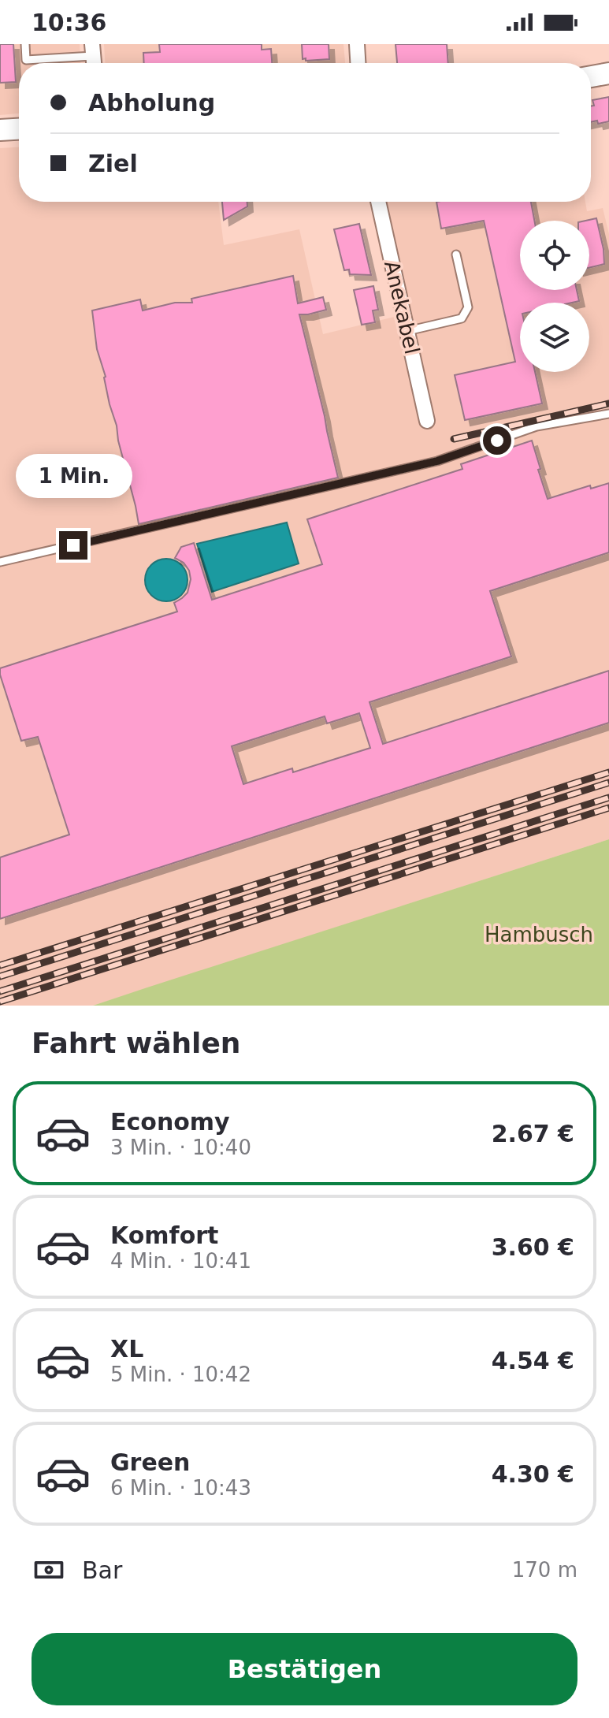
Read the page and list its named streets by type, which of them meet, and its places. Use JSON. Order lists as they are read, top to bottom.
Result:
{
  "streets": {
    "street": ["Anekabel"]
  },
  "parks": ["Hambusch"],
  "page": {
    "status": "10:36",
    "banner": ["Abholung", "Ziel"],
    "bubble": "1 Min.",
    "heading": "Fahrt wählen",
    "list": [
      {
        "name": "Economy",
        "note": "3 Min. · 10:40",
        "value": "2.67 €"
      },
      {
        "name": "Komfort",
        "note": "4 Min. · 10:41",
        "value": "3.60 €"
      },
      {
        "name": "XL",
        "note": "5 Min. · 10:42",
        "value": "4.54 €"
      },
      {
        "name": "Green",
        "note": "6 Min. · 10:43",
        "value": "4.30 €"
      }
    ],
    "pay": ["Bar", "170 m"],
    "buttons": "Bestätigen"
  }
}
